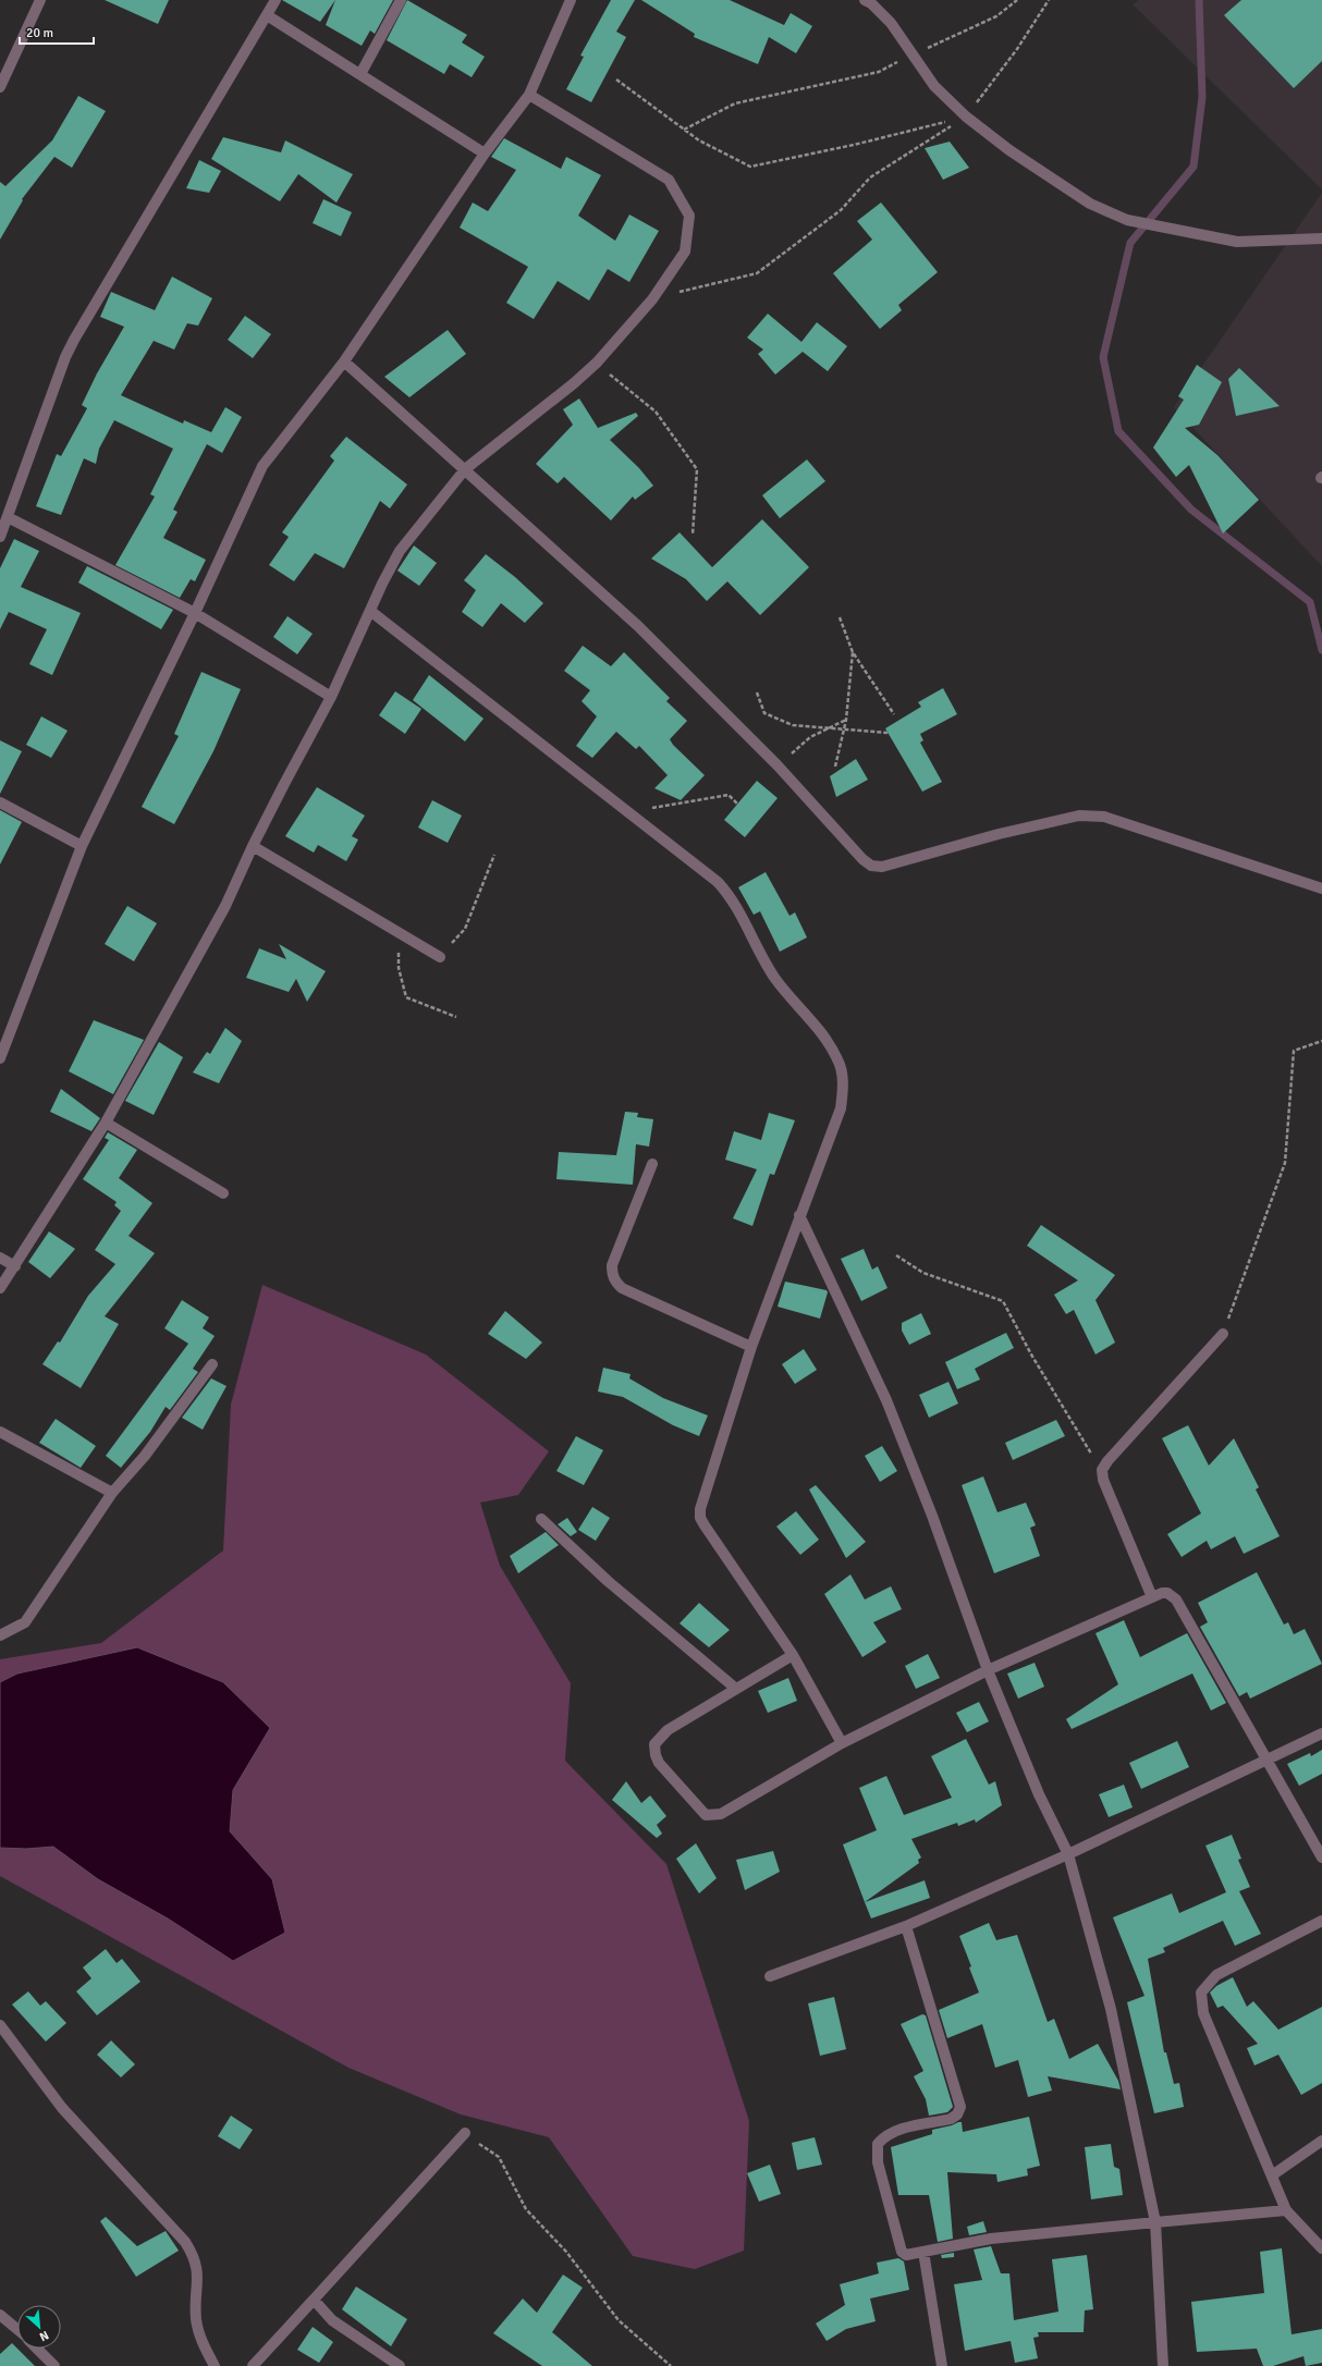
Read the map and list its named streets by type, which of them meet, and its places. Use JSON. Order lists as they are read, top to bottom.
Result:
{
  "scale_bar": "20 m",
  "north": "bottom right"
}
